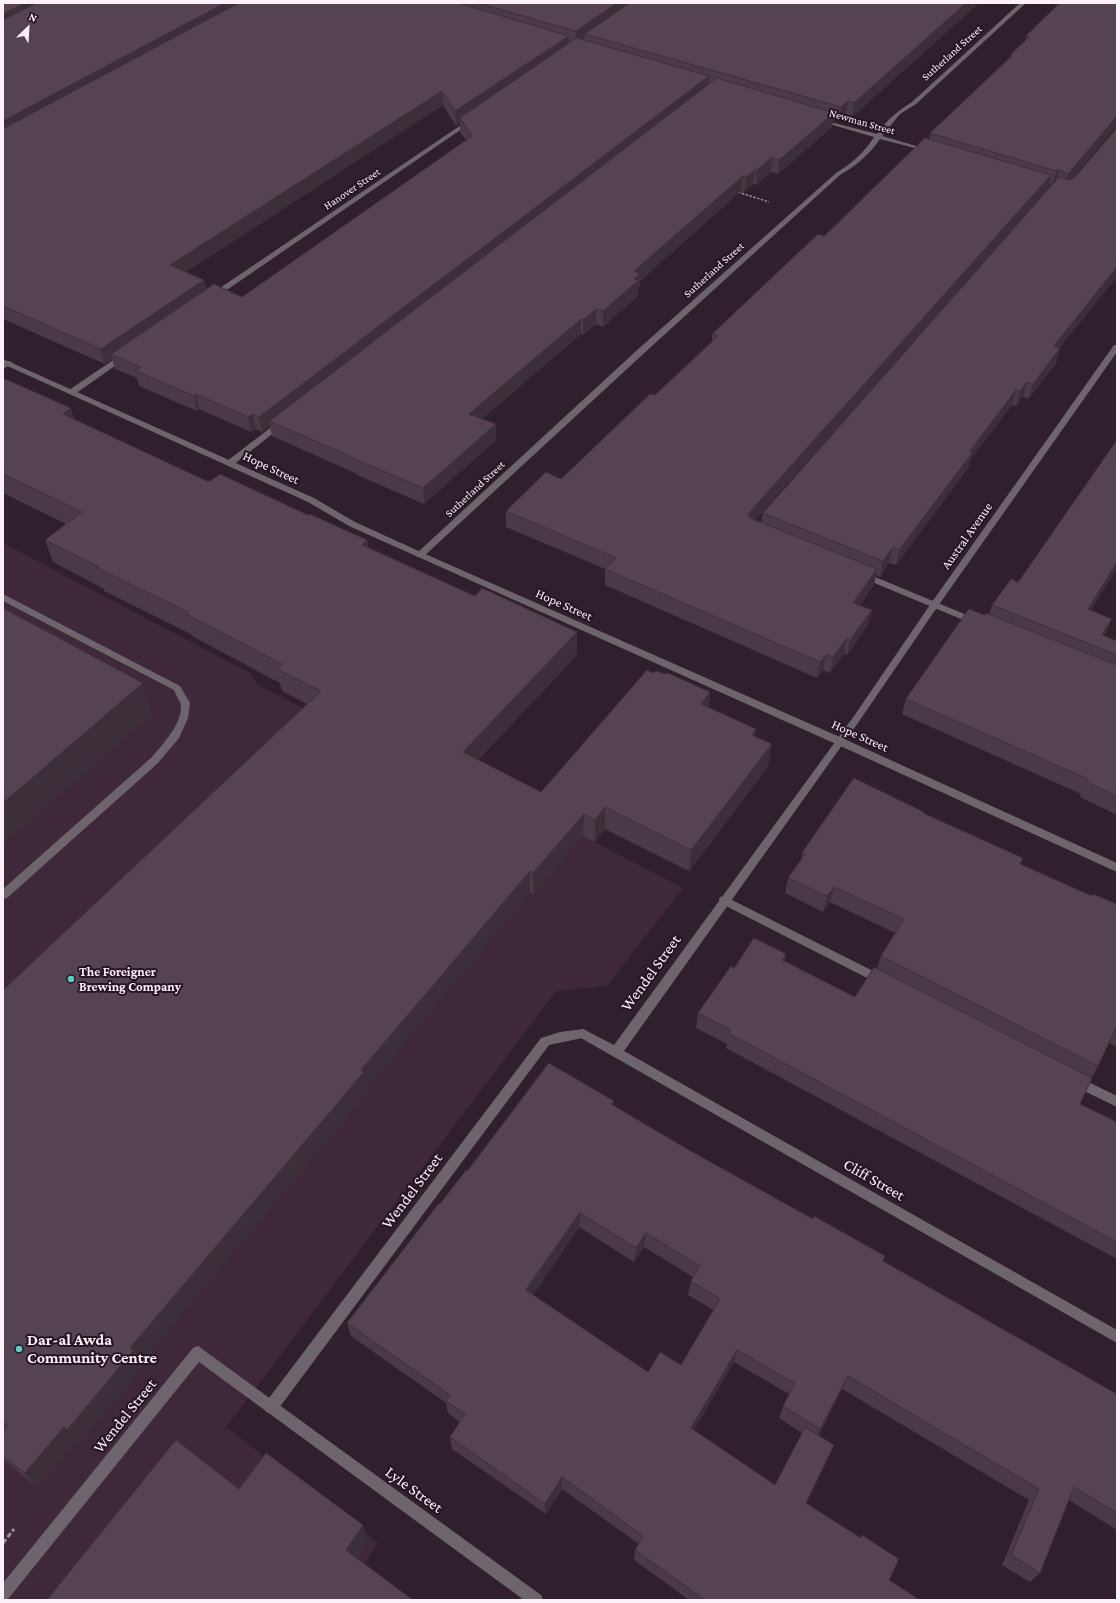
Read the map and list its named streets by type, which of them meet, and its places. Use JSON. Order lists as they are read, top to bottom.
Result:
{
  "streets": {
    "street": [
      "Sutherland Street",
      "Newman Street",
      "Hanover Street",
      "Hope Street",
      "Austral Avenue",
      "Wendel Street",
      "Cliff Street",
      "Lyle Street"
    ]
  },
  "crossings": [
    ["Sutherland Street", "Newman Street"],
    ["Sutherland Street", "Hope Street"],
    ["Hope Street", "Austral Avenue"],
    ["Hope Street", "Wendel Street"],
    ["Austral Avenue", "Wendel Street"],
    ["Wendel Street", "Cliff Street"],
    ["Wendel Street", "Lyle Street"]
  ],
  "places": ["The Foreigner Brewing Company", "Dar-al Awda Community Centre"],
  "north": "top right"
}
